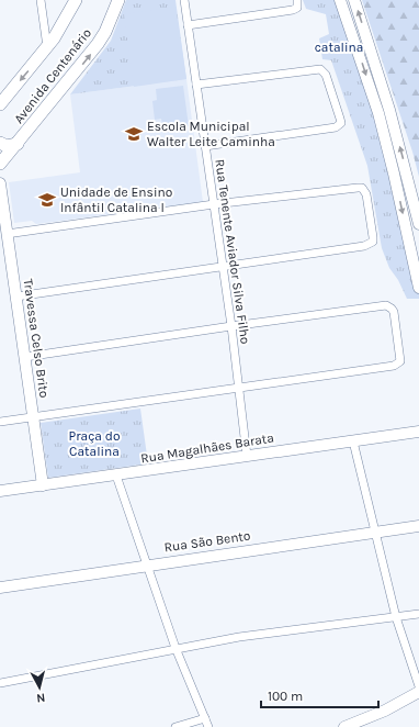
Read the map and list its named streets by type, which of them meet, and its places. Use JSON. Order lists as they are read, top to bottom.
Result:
{
  "streets": {
    "main road": ["Avenida Centenário"],
    "street": [
      "Rua Tenente Aviador Silva Filho",
      "Travessa Celso Brito",
      "Rua Magalhães Barata",
      "Rua São Bento"
    ]
  },
  "crossings": [
    ["Rua Tenente Aviador Silva Filho", "Rua Magalhães Barata"],
    ["Travessa Celso Brito", "Rua Magalhães Barata"]
  ],
  "parks": ["catalina", "Praça do Catalina"],
  "places": {
    "school or university": ["Escola Municipal Walter Leite Caminha", "Unidade de Ensino Infântil Catalina I"]
  },
  "scale_bar": "100 m",
  "north": "bottom"
}
